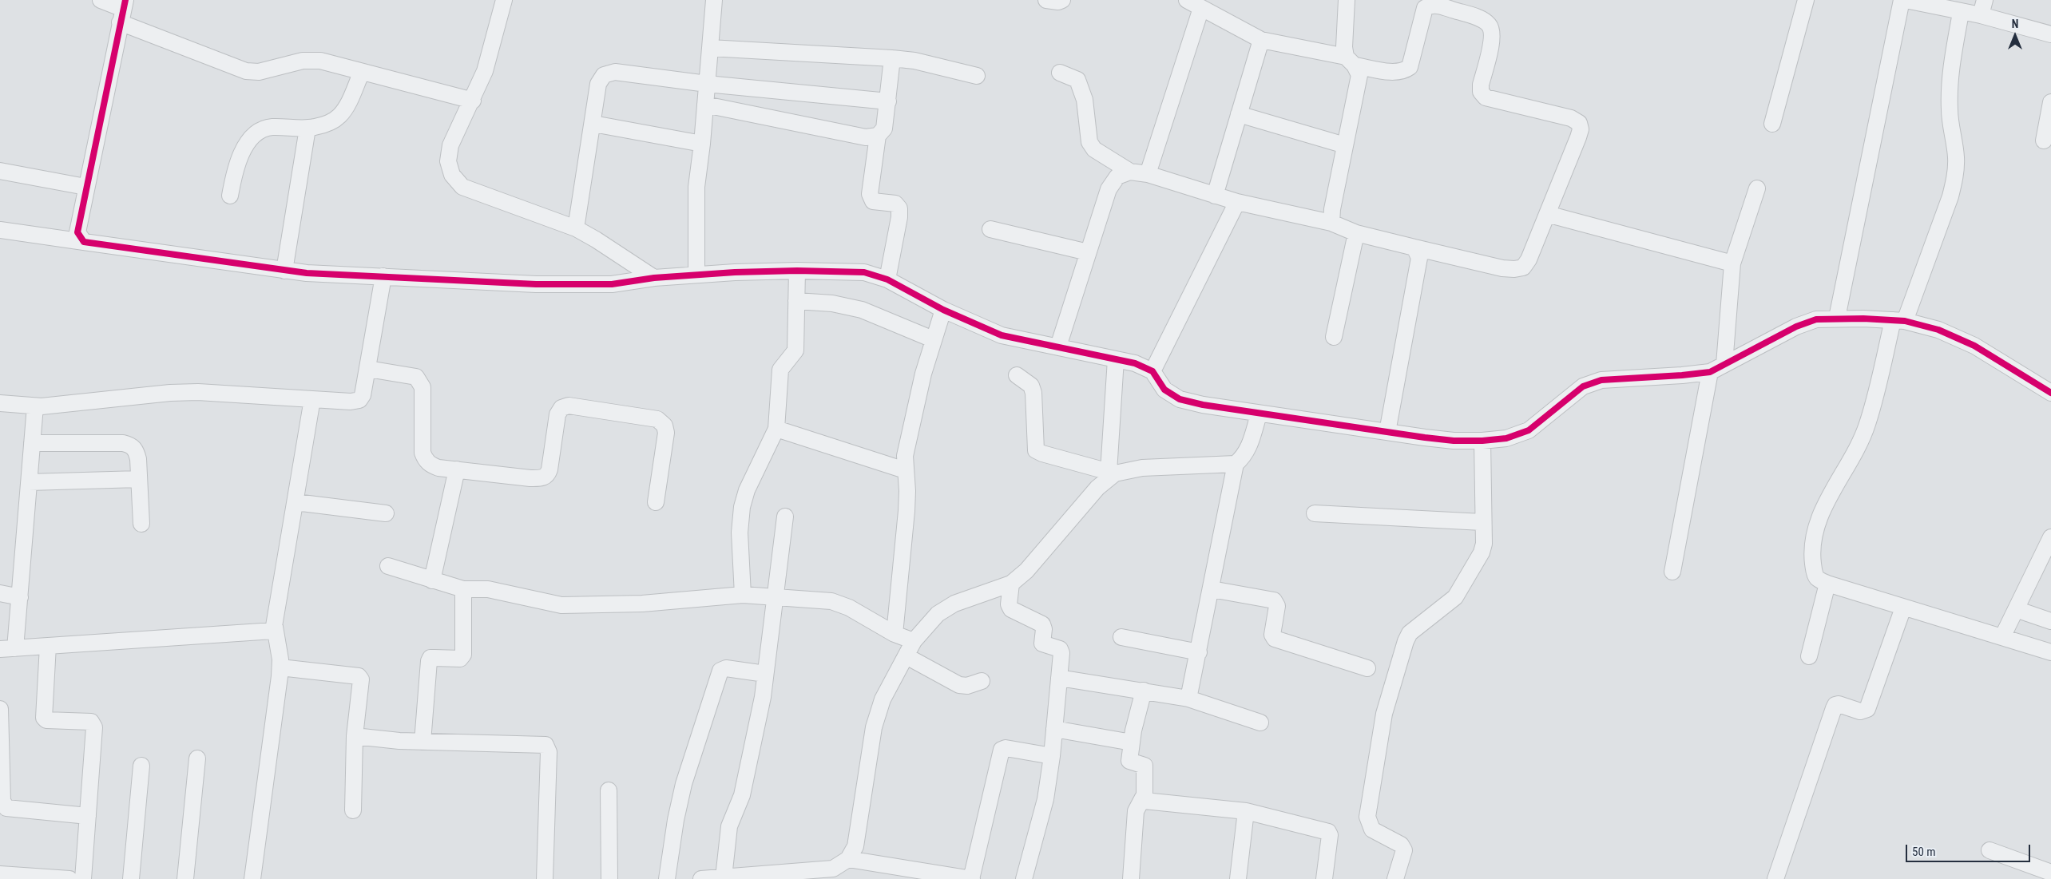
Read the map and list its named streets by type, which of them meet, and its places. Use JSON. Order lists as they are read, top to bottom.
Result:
{
  "scale_bar": "50 m",
  "north": "top"
}
